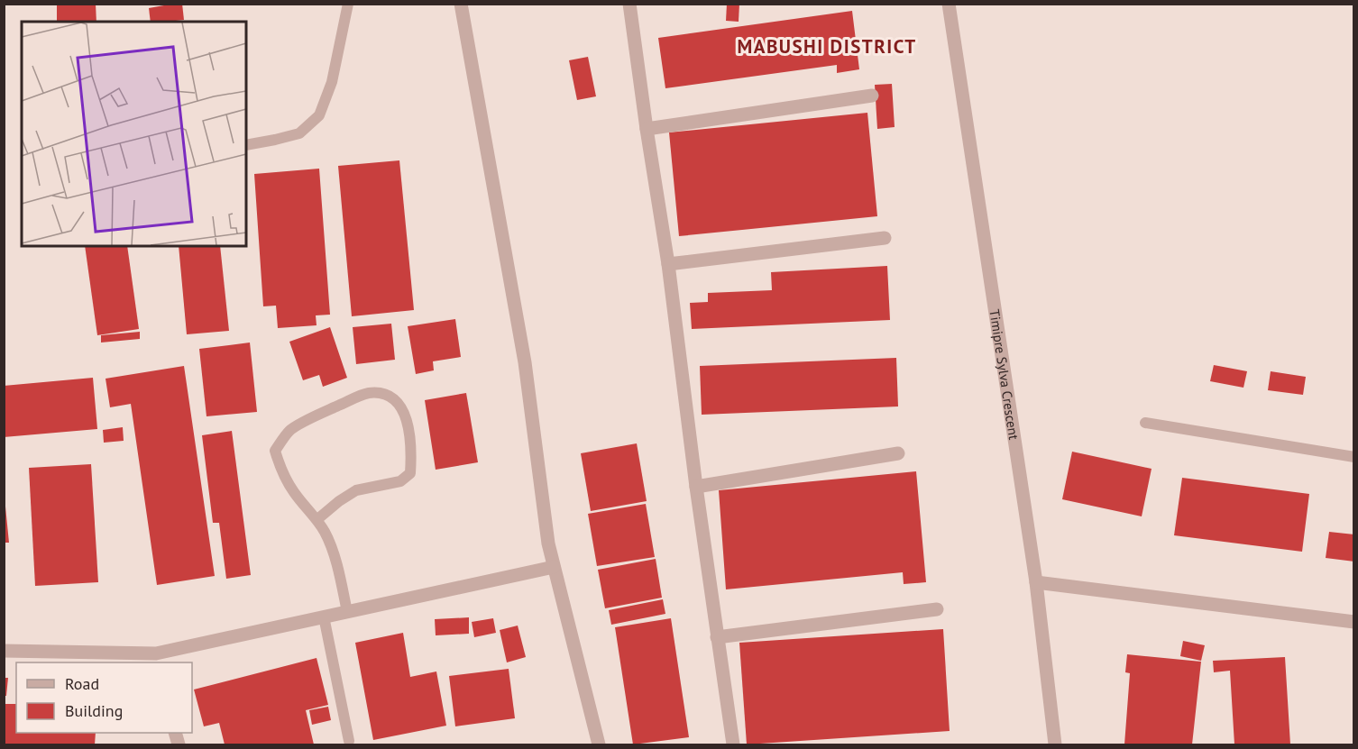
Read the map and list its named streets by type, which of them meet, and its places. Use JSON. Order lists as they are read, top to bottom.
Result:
{
  "streets": {
    "street": ["Timipre Sylva Crescent"]
  },
  "districts": ["MABUSHI DISTRICT"],
  "legend": ["Road", "Building"]
}
